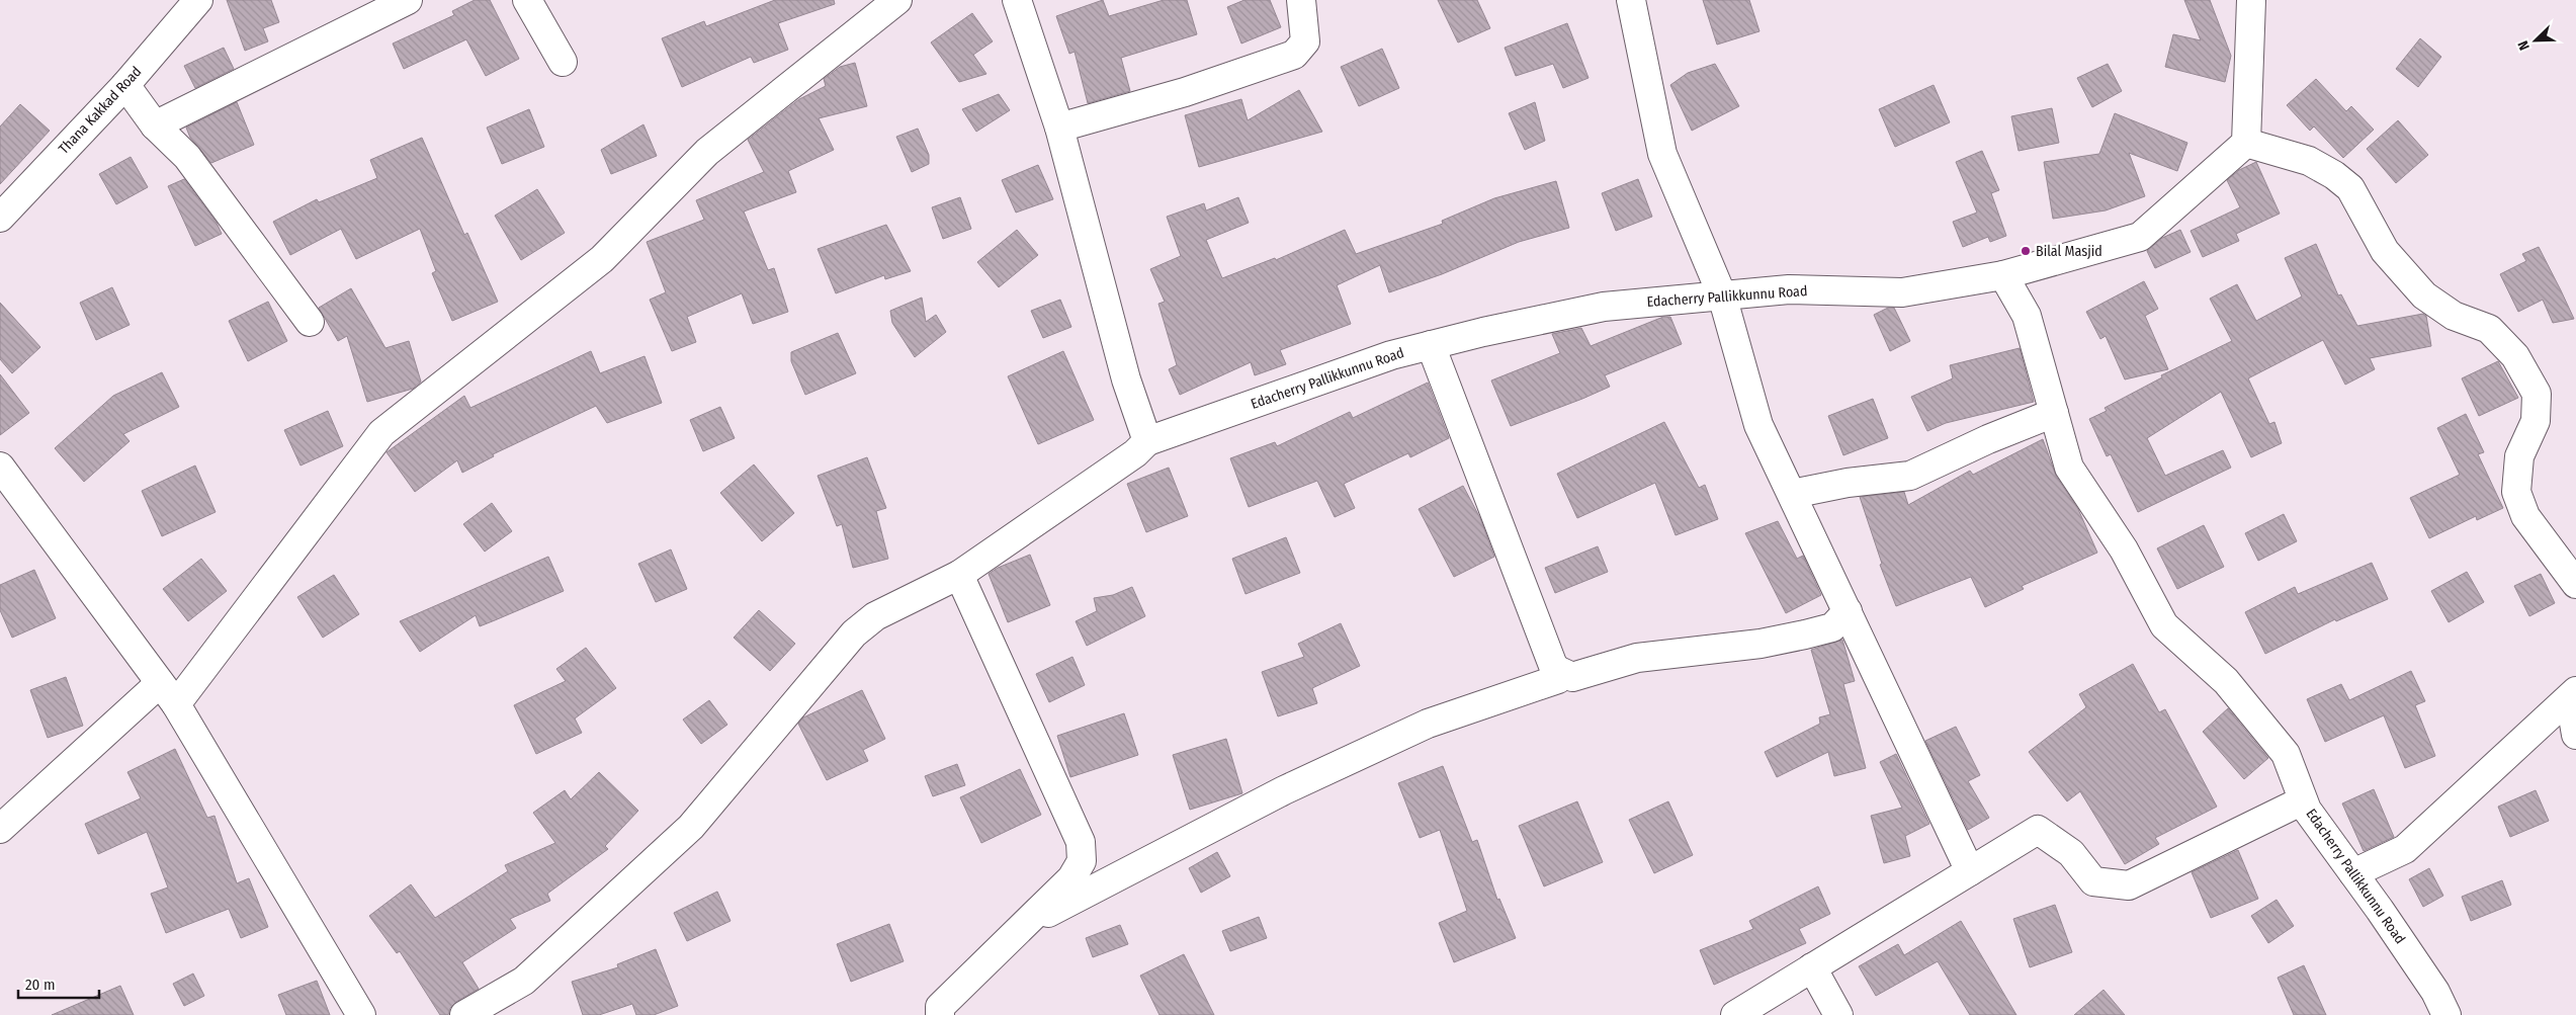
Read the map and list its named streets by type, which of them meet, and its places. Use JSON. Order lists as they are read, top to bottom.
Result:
{
  "streets": {
    "street": ["Thana Kakkad Road", "Edacherry Pallikkunnu Road"]
  },
  "places": ["Bilal Masjid"],
  "scale_bar": "20 m",
  "north": "bottom left"
}
